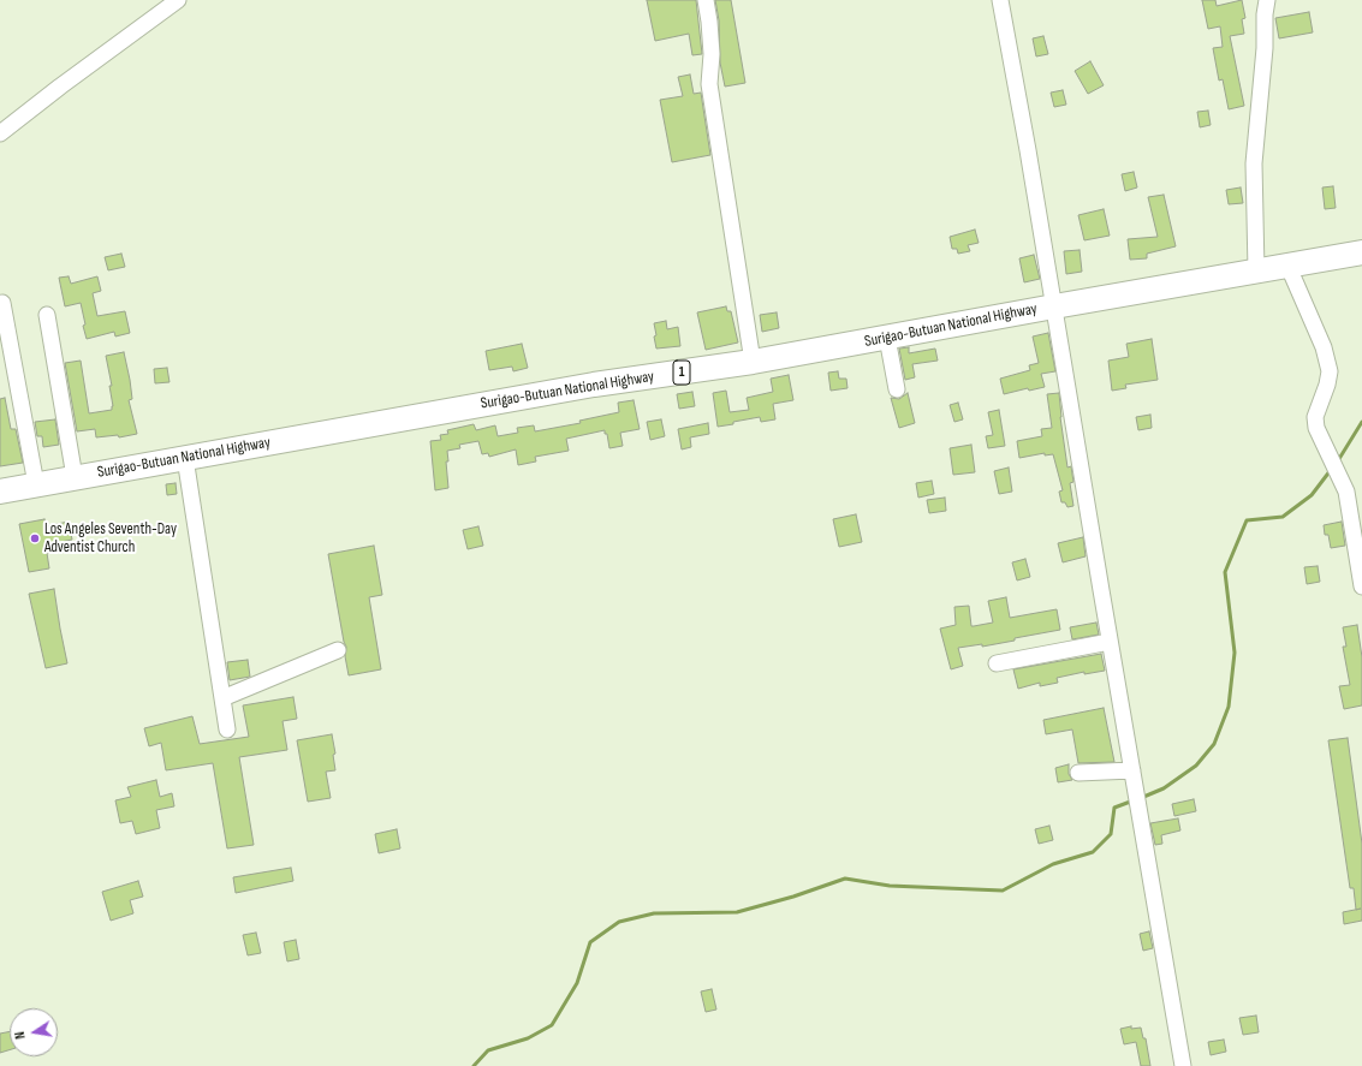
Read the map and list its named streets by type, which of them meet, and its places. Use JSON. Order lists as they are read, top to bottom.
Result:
{
  "streets": {
    "highway": ["Surigao-Butuan National Highway", "1"]
  },
  "places": ["Los Angeles Seventh-Day Adventist Church"],
  "north": "left"
}
